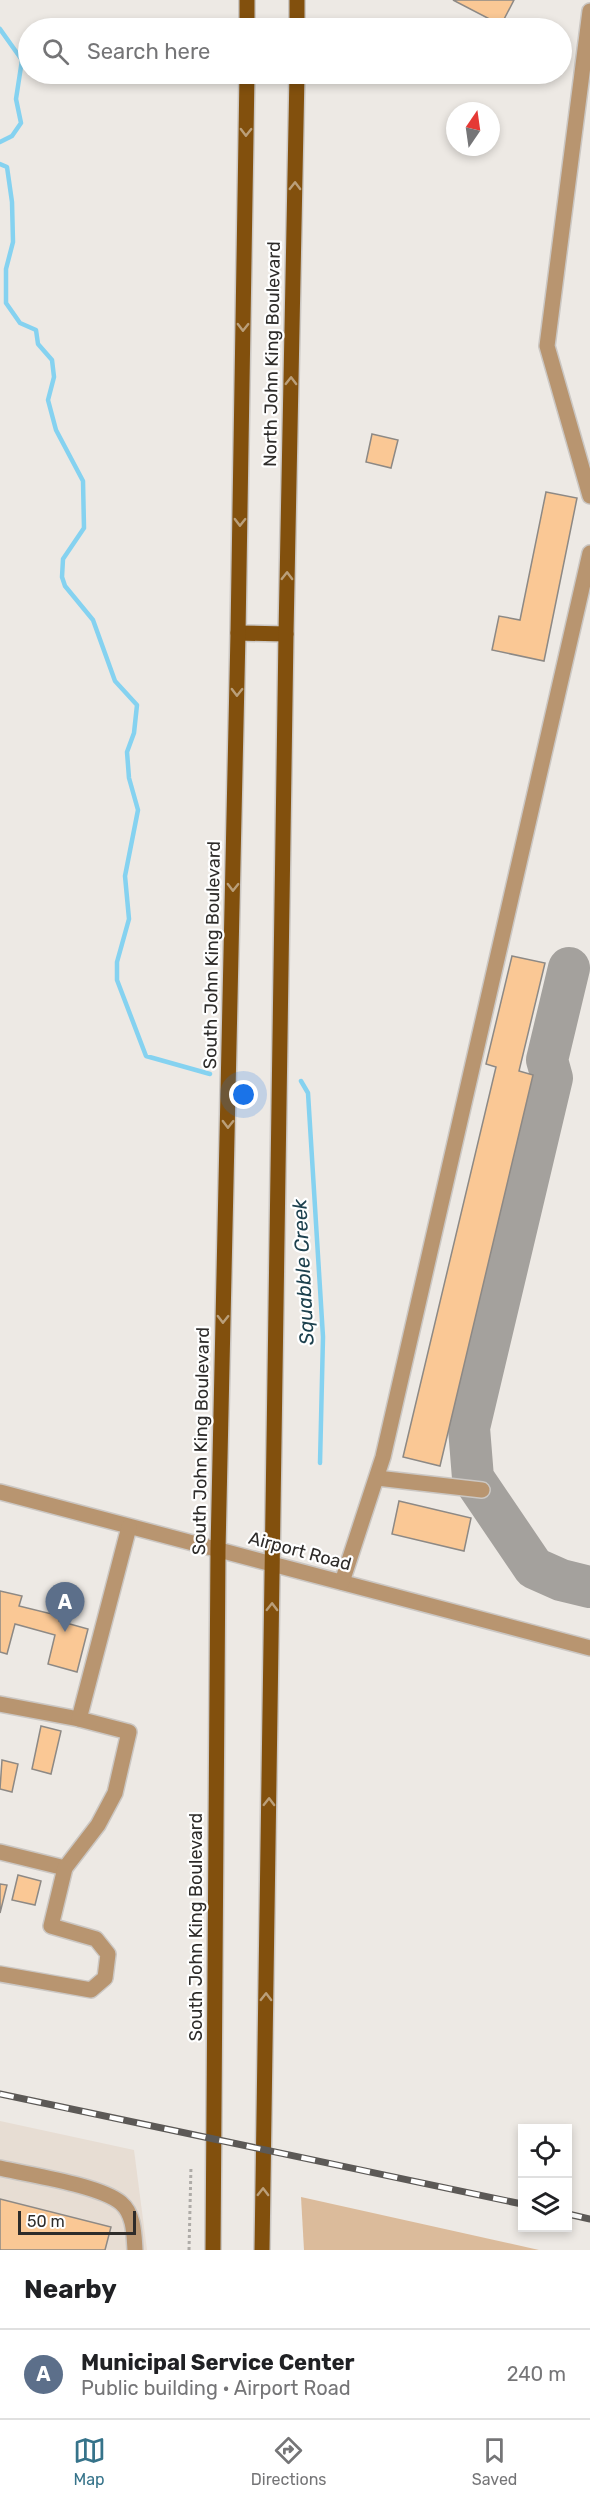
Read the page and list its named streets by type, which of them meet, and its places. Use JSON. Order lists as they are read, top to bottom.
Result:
{
  "streets": {
    "main road": ["North John King Boulevard", "South John King Boulevard"],
    "street": ["Airport Road"]
  },
  "crossings": [
    ["North John King Boulevard", "South John King Boulevard"],
    ["South John King Boulevard", "Airport Road"]
  ],
  "water": ["Squabble Creek"],
  "scale_bar": "50 m",
  "north": "top",
  "page": {
    "search": "Search here",
    "pins": "A",
    "scale": "50 m",
    "heading": "Nearby",
    "list": [
      {
        "mark": "A",
        "name": "Municipal Service Center",
        "note": "Public building · Airport Road",
        "value": "240 m"
      }
    ],
    "nav": ["Map", "Directions", "Saved"]
  }
}
